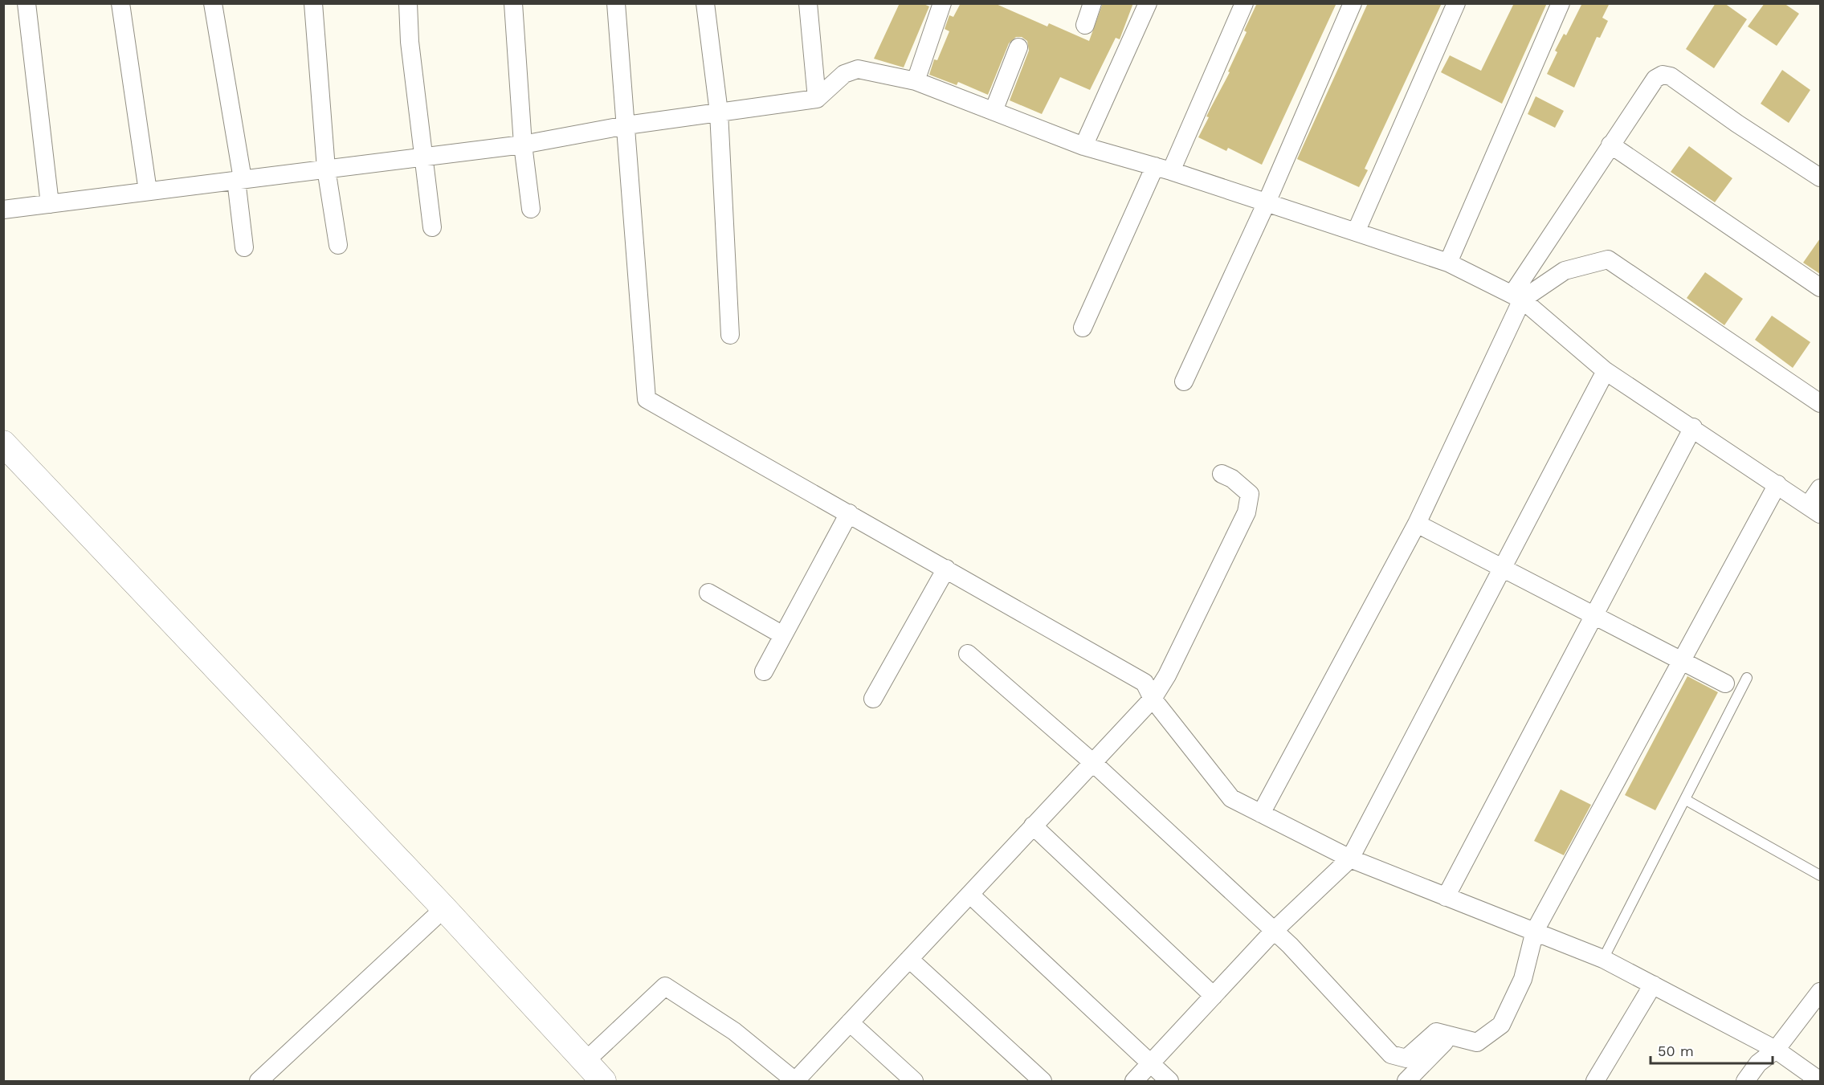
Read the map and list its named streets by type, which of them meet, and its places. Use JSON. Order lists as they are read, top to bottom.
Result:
{
  "scale_bar": "50 m"
}
